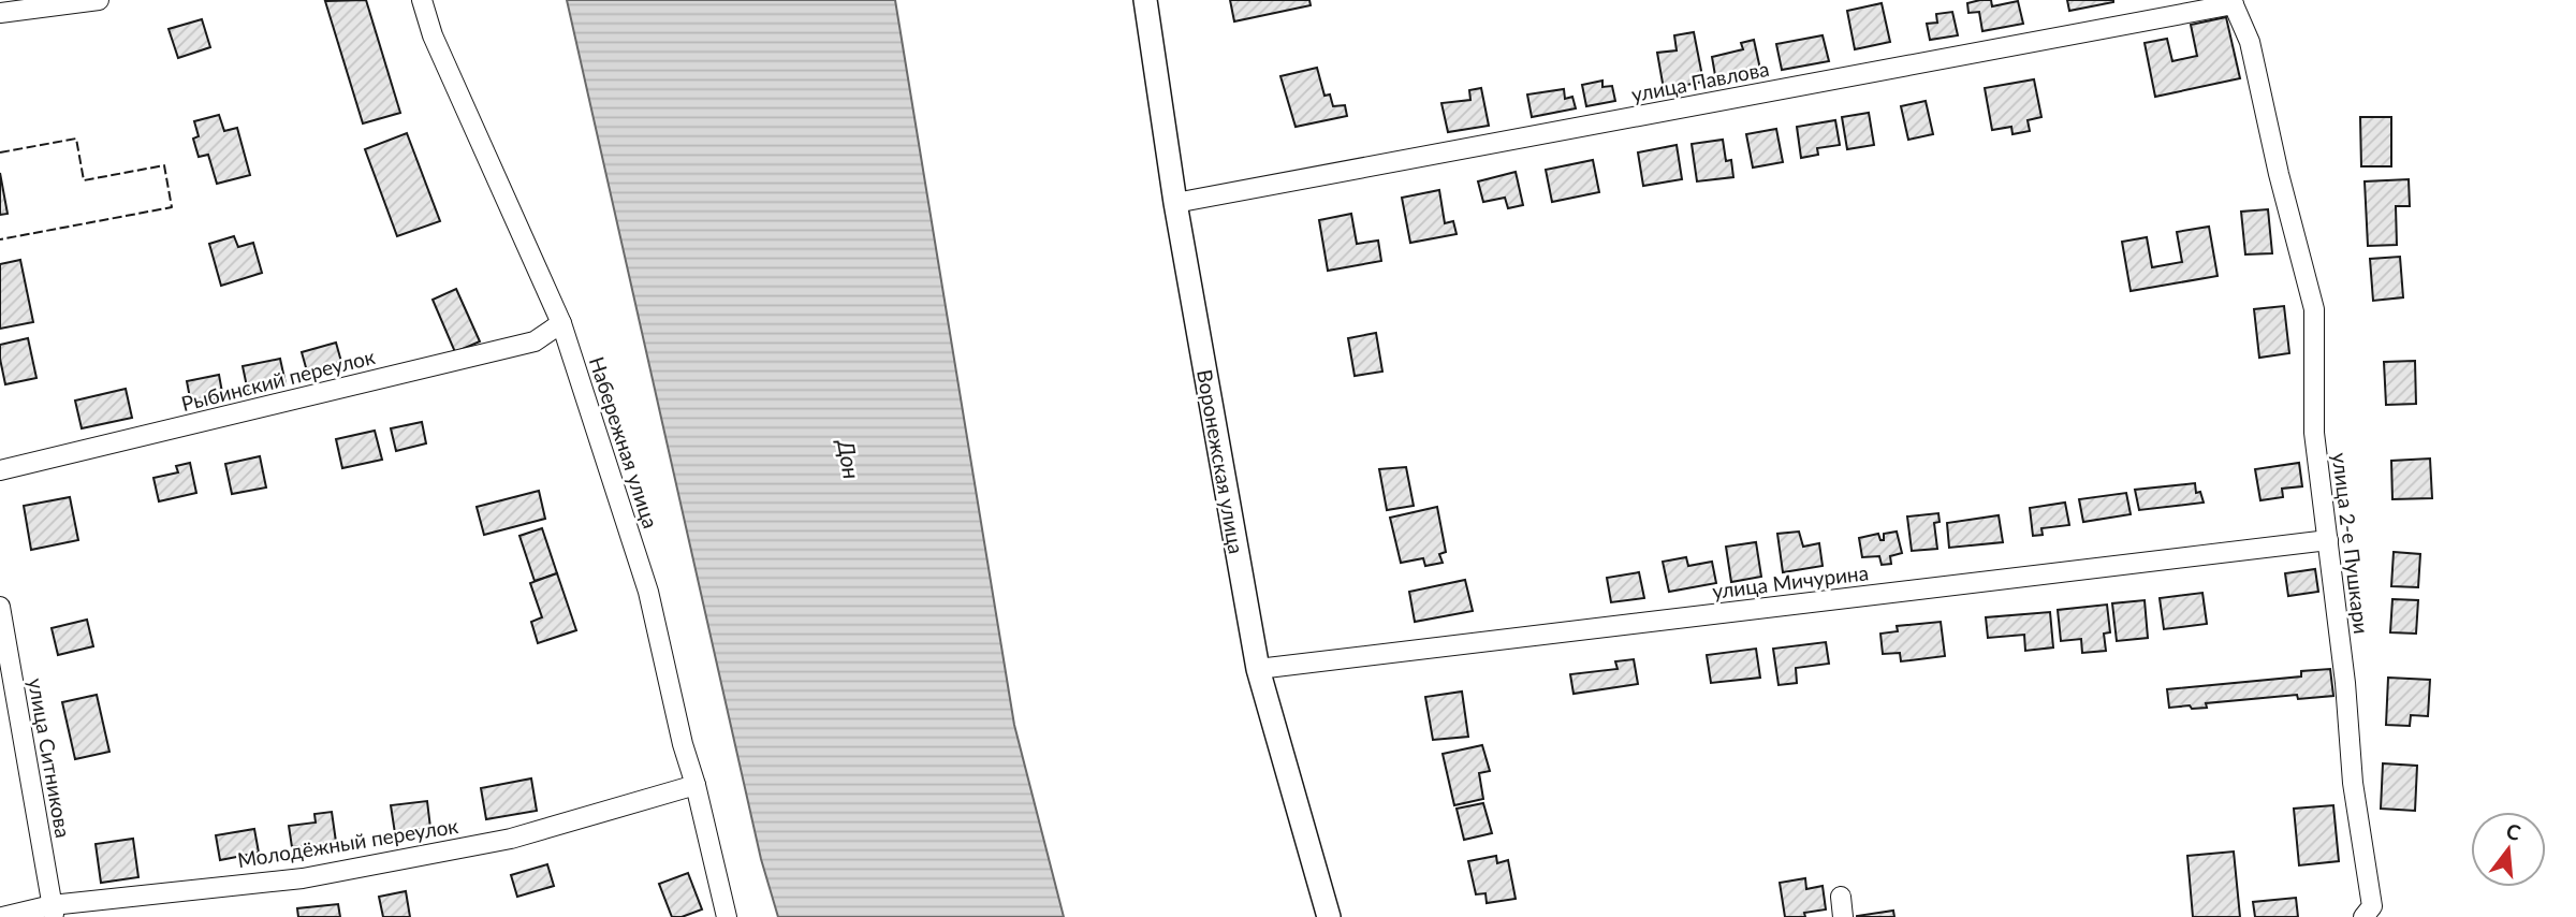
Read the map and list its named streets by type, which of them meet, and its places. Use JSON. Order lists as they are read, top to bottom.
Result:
{
  "streets": {
    "street": [
      "улица Павлова",
      "Рыбинский переулок",
      "Набережная улица",
      "Воронежская улица",
      "улица 2-е Пушкари",
      "улица Мичурина",
      "улица Ситникова",
      "Молодёжный переулок"
    ]
  },
  "crossings": [
    ["улица Павлова", "Воронежская улица"],
    ["улица Павлова", "улица 2-е Пушкари"],
    ["Рыбинский переулок", "Набережная улица"],
    ["Набережная улица", "Молодёжный переулок"],
    ["Воронежская улица", "улица Мичурина"],
    ["улица 2-е Пушкари", "улица Мичурина"],
    ["улица Ситникова", "Молодёжный переулок"]
  ],
  "water": ["Дон"],
  "north": "top"
}
